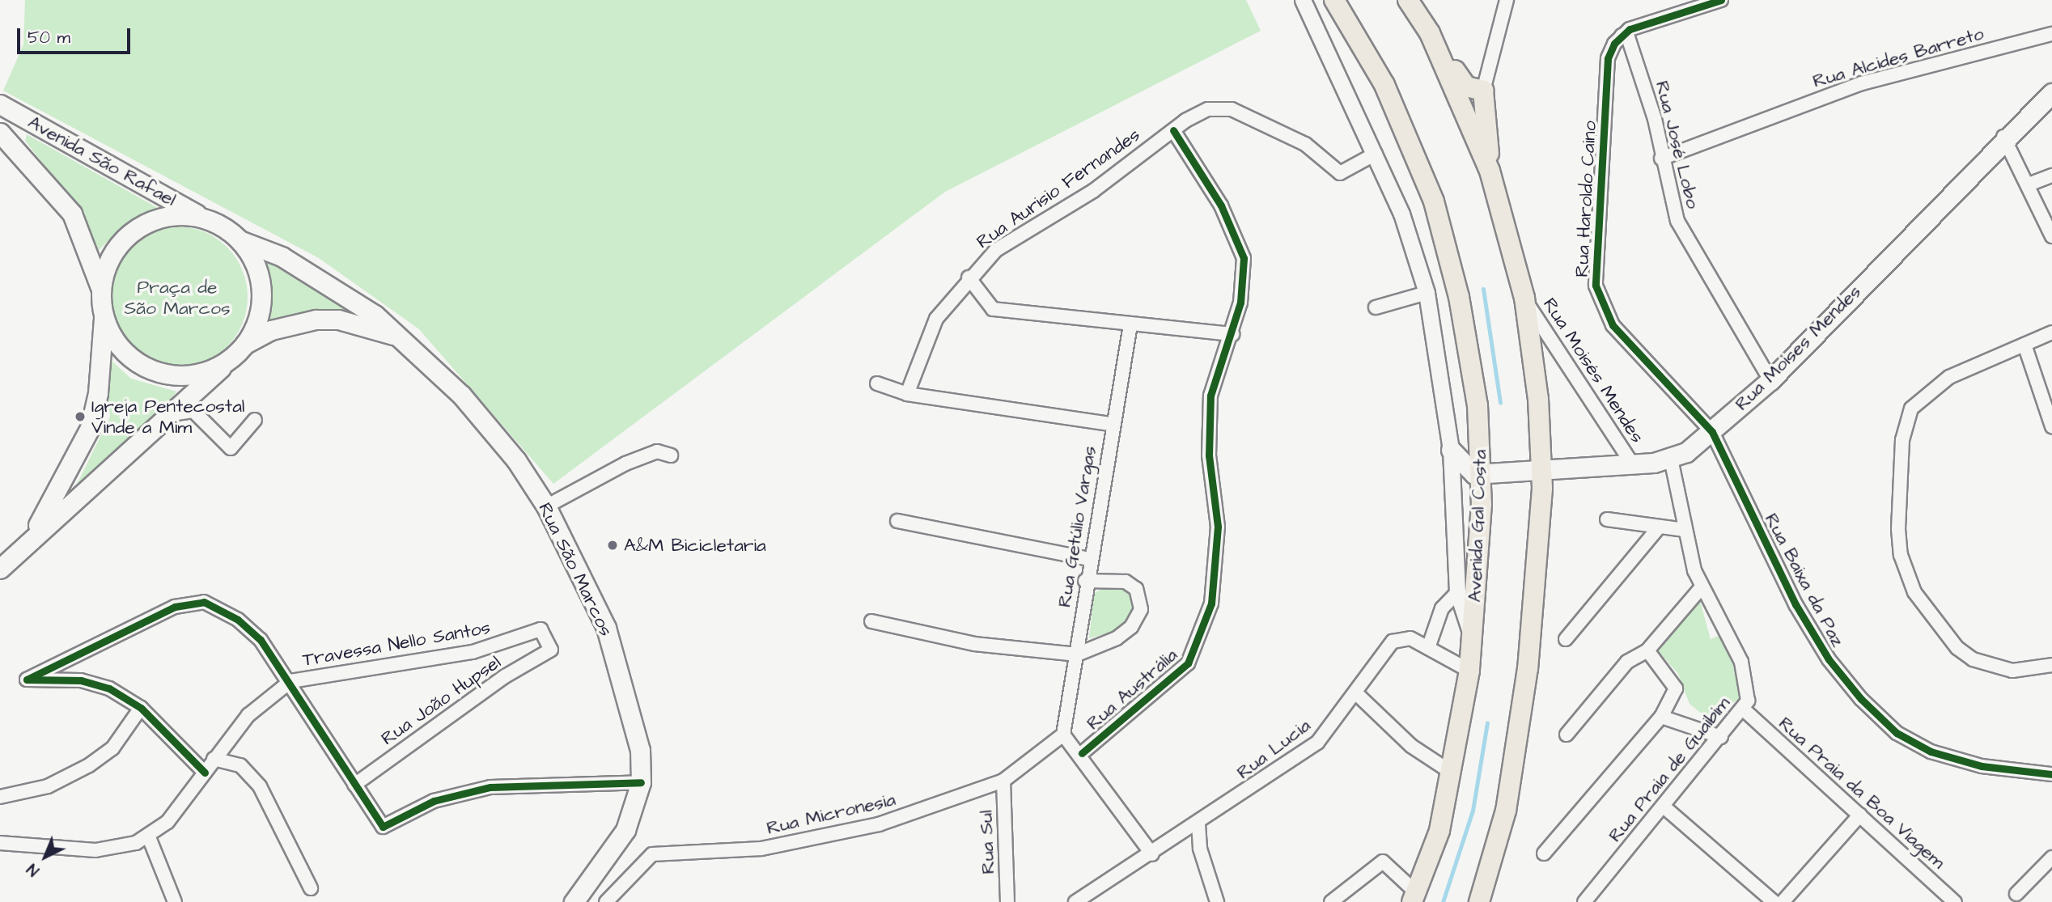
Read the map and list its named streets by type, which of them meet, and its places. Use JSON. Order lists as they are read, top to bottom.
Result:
{
  "streets": {
    "main road": [
      "Avenida São Rafael",
      "Rua Moises Mendes",
      "Avenida Gal Costa",
      "Rua São Marcos"
    ],
    "street": [
      "Rua Alcides Barreto",
      "Rua José Lobo",
      "Rua Aurisio Fernandes",
      "Rua Haroldo Caino",
      "Rua Moisés Mendes",
      "Rua Getúlio Vargas",
      "Rua Baixa da Paz",
      "Travessa Nello Santos",
      "Rua Austrália",
      "Rua João Hupsel",
      "Rua Lucia",
      "Rua Praia de Guaibim",
      "Rua Praia da Boa Viagem",
      "Rua Micronesia",
      "Rua Sul"
    ]
  },
  "crossings": [
    ["Rua Alcides Barreto", "Rua José Lobo"],
    ["Rua José Lobo", "Rua Haroldo Caino"],
    ["Rua José Lobo", "Rua Moises Mendes"],
    ["Avenida São Rafael", "Rua São Marcos"],
    ["Rua Aurisio Fernandes", "Rua Austrália"],
    ["Rua Haroldo Caino", "Rua Moises Mendes"],
    ["Rua Haroldo Caino", "Rua Baixa da Paz"],
    ["Rua Moises Mendes", "Rua Moisés Mendes"],
    ["Rua Moises Mendes", "Avenida Gal Costa"],
    ["Rua Moises Mendes", "Rua Baixa da Paz"],
    ["Rua Moises Mendes", "Rua Praia de Guaibim"],
    ["Avenida Gal Costa", "Rua Lucia"],
    ["Rua Getúlio Vargas", "Rua Micronesia"],
    ["Travessa Nello Santos", "Rua João Hupsel"],
    ["Rua Praia de Guaibim", "Rua Praia da Boa Viagem"],
    ["Rua Micronesia", "Rua Sul"]
  ],
  "parks": ["Praça de São Marcos"],
  "places": ["Igreja Pentecostal Vinde a Mim", "A&M Bicicletaria"],
  "scale_bar": "50 m",
  "north": "bottom left"
}
